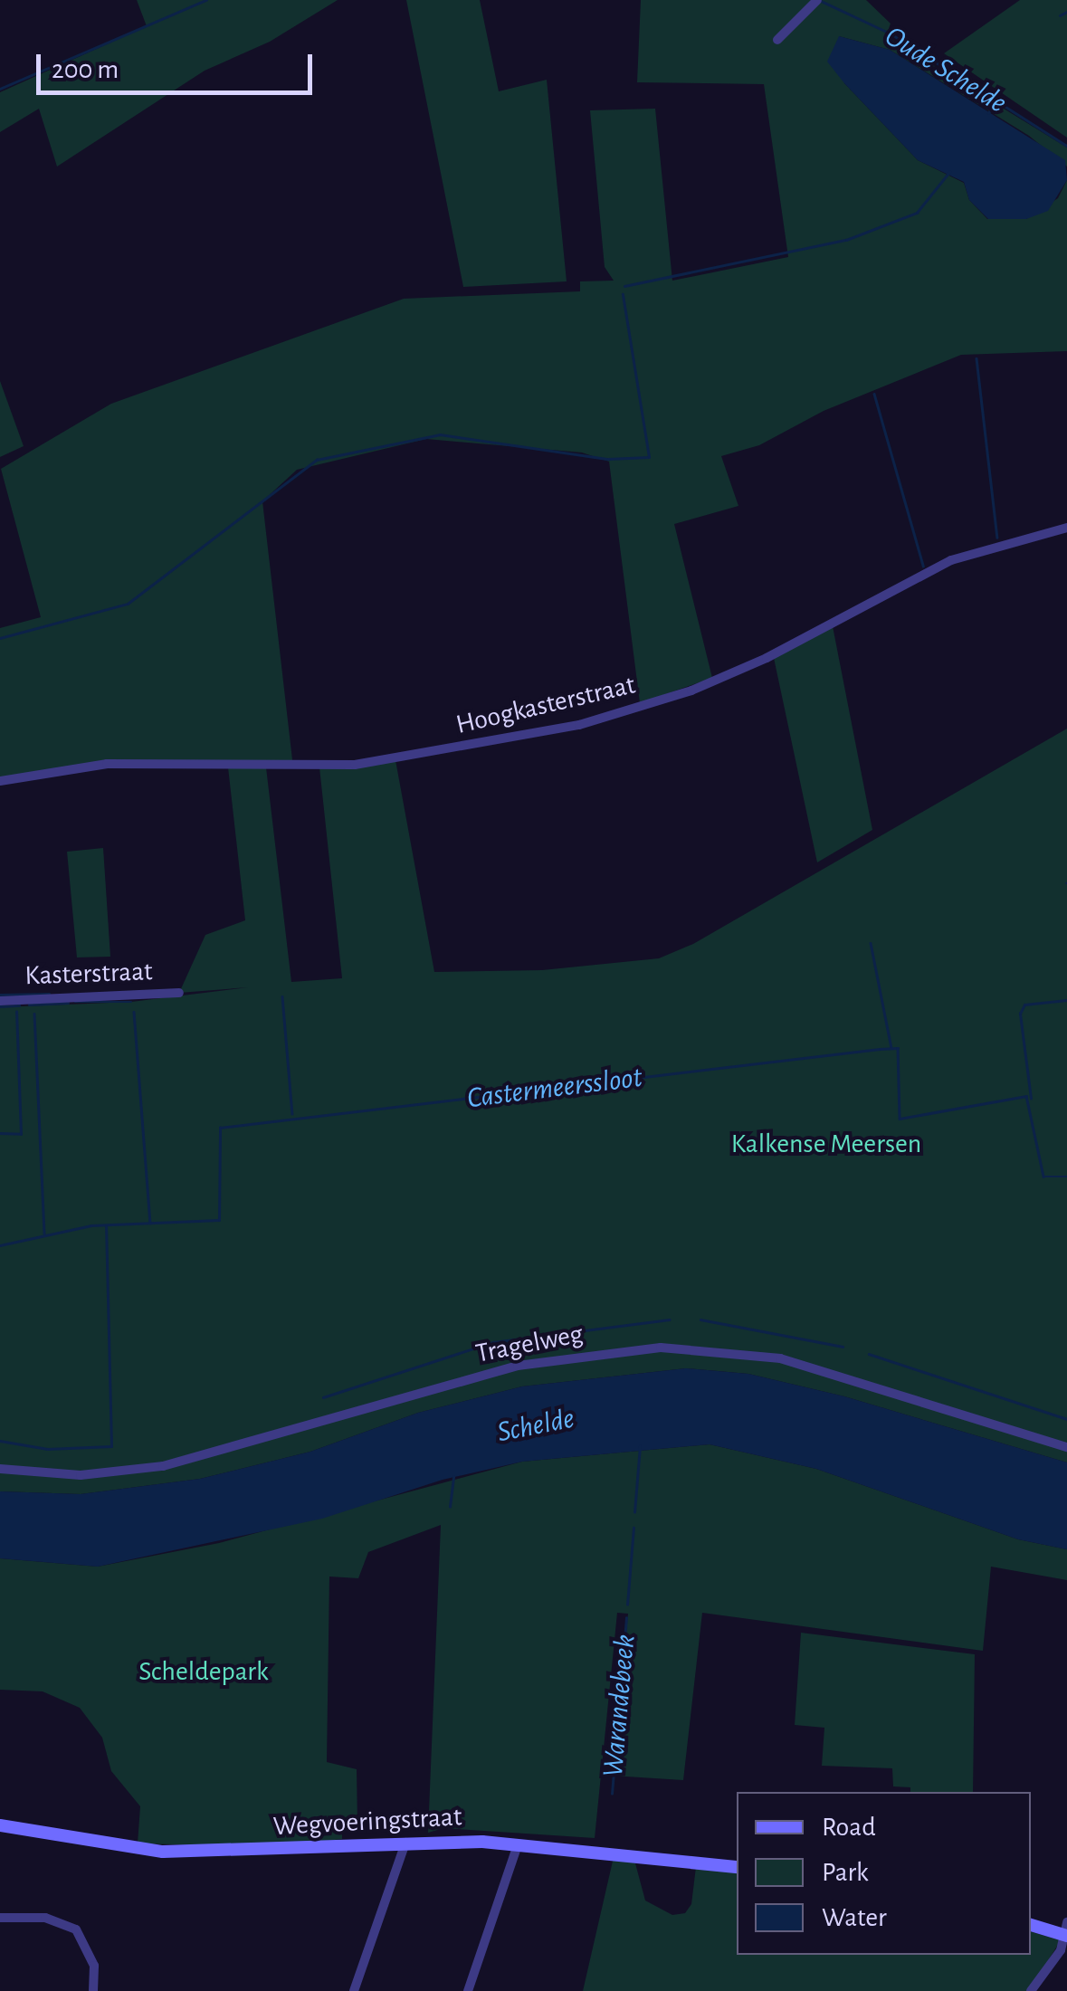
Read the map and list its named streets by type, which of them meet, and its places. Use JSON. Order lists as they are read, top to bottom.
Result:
{
  "streets": {
    "main road": ["Wegvoeringstraat"],
    "street": ["Hoogkasterstraat", "Kasterstraat", "Tragelweg"]
  },
  "water": [
    "Oude Schelde",
    "Castermeerssloot",
    "Schelde",
    "Warandebeek"
  ],
  "parks": ["Kalkense Meersen", "Scheldepark"],
  "legend": ["Road", "Park", "Water"],
  "scale_bar": "200 m"
}
